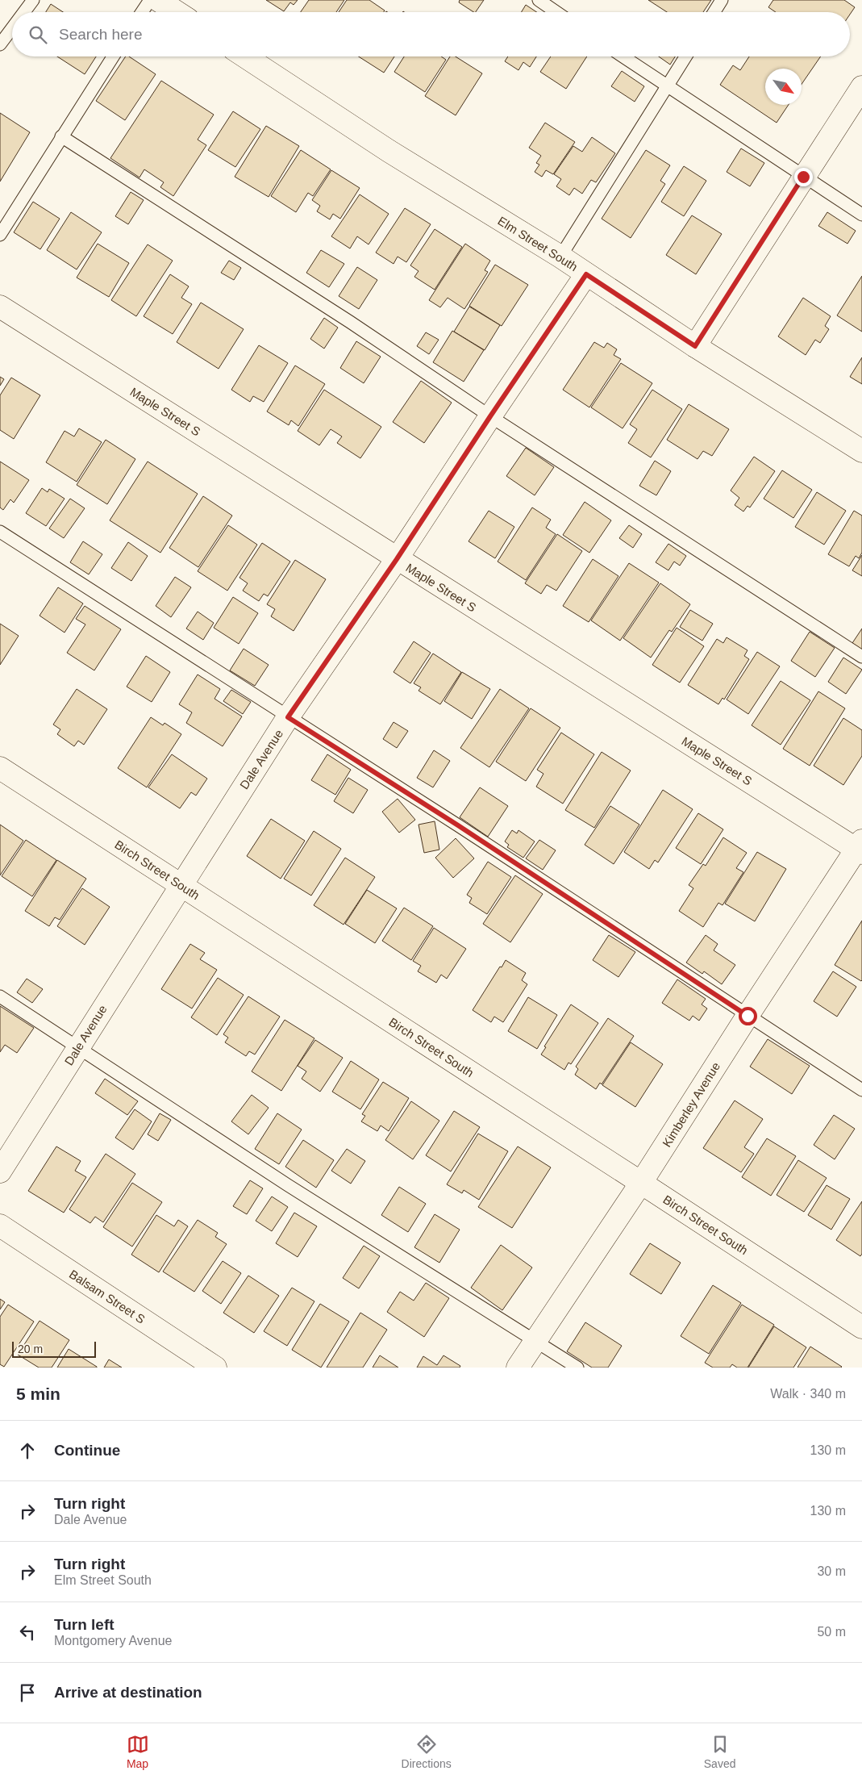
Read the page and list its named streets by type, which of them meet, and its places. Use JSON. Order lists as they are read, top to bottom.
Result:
{
  "streets": {
    "street": [
      "Elm Street South",
      "Maple Street S",
      "Dale Avenue",
      "Birch Street South",
      "Kimberley Avenue",
      "Balsam Street S"
    ]
  },
  "crossings": [
    ["Elm Street South", "Dale Avenue"],
    ["Maple Street S", "Dale Avenue"],
    ["Maple Street S", "Kimberley Avenue"],
    ["Dale Avenue", "Birch Street South"],
    ["Birch Street South", "Kimberley Avenue"]
  ],
  "scale_bar": "20 m",
  "north": "bottom right",
  "page": {
    "search": "Search here",
    "scale": "20 m",
    "heading": ["5 min", "Walk · 340 m"],
    "list": [
      ["Continue", "130 m"],
      ["Turn right", "Dale Avenue", "130 m"],
      ["Turn right", "Elm Street South", "30 m"],
      ["Turn left", "Montgomery Avenue", "50 m"],
      "Arrive at destination"
    ],
    "nav": ["Map", "Directions", "Saved"]
  }
}
